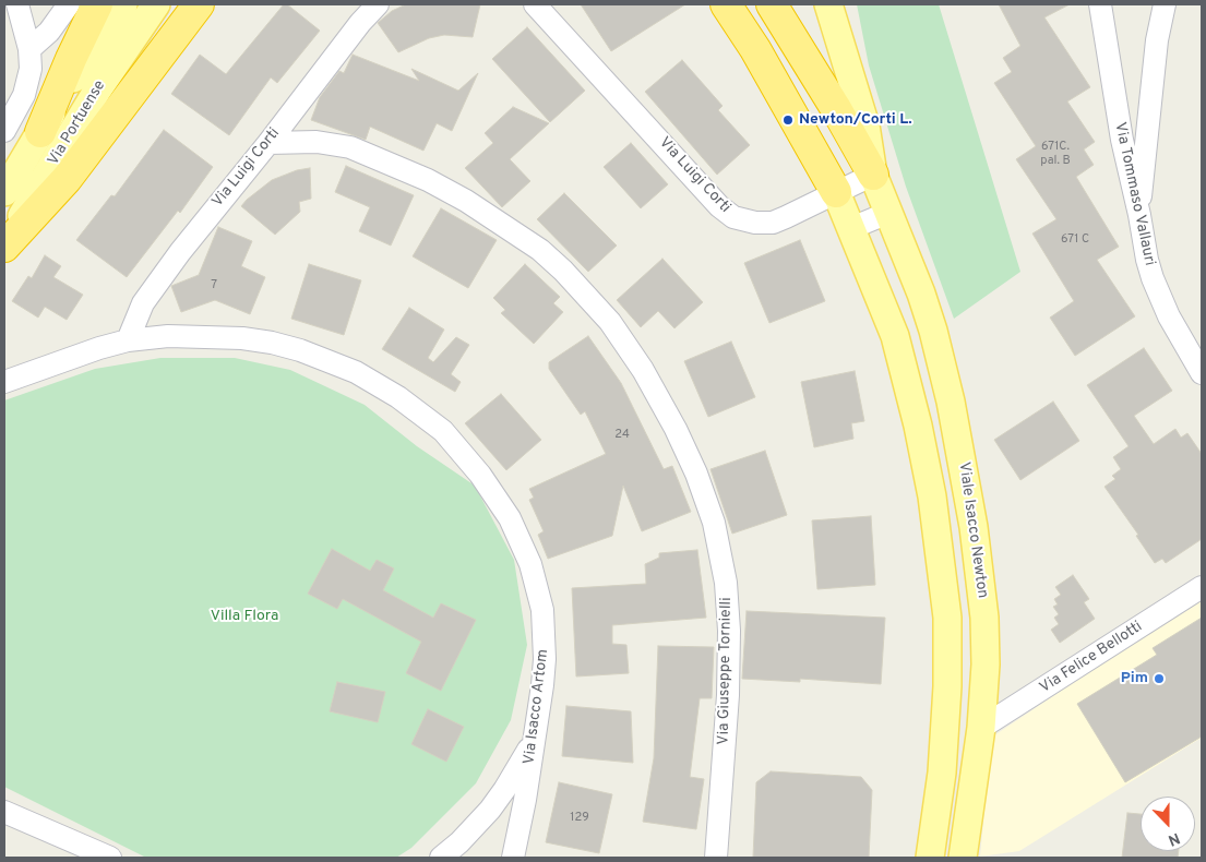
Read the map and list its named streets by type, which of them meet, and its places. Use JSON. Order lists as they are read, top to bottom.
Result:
{
  "streets": {
    "highway": ["Viale Isacco Newton"],
    "main road": ["Via Portuense"],
    "street": [
      "Via Luigi Corti",
      "Via Tommaso Vallauri",
      "Via Felice Bellotti",
      "Via Giuseppe Tornielli",
      "Via Isacco Artom"
    ]
  },
  "crossings": [
    ["Via Luigi Corti", "Via Giuseppe Tornielli"],
    ["Via Luigi Corti", "Via Isacco Artom"],
    ["Viale Isacco Newton", "Via Felice Bellotti"]
  ],
  "parks": ["Villa Flora"],
  "places": ["Newton/Corti L.", "Pim"],
  "house_numbers": [
    "671C. pal. B",
    "671 С",
    "7",
    "24",
    "129"
  ],
  "north": "bottom"
}
